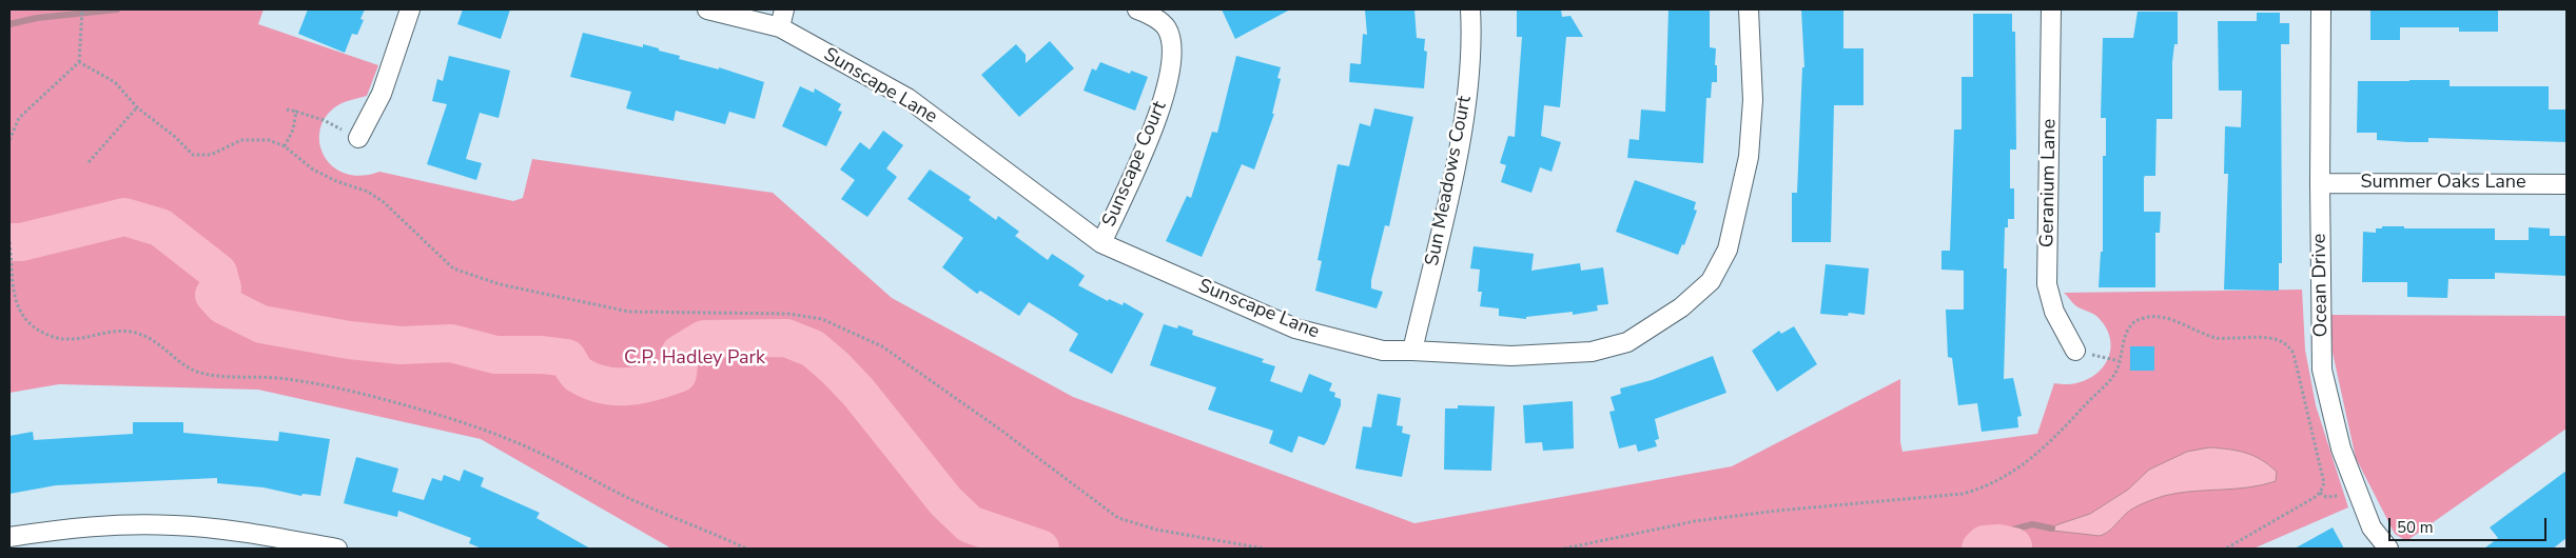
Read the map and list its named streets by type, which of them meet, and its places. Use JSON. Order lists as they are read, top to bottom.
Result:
{
  "streets": {
    "street": [
      "Sunscape Lane",
      "Sunscape Court",
      "Sun Meadows Court",
      "Geranium Lane",
      "Summer Oaks Lane",
      "Ocean Drive"
    ]
  },
  "crossings": [
    ["Sunscape Lane", "Sunscape Court"],
    ["Sunscape Lane", "Sun Meadows Court"],
    ["Summer Oaks Lane", "Ocean Drive"]
  ],
  "parks": ["C.P. Hadley Park"],
  "scale_bar": "50 m"
}
